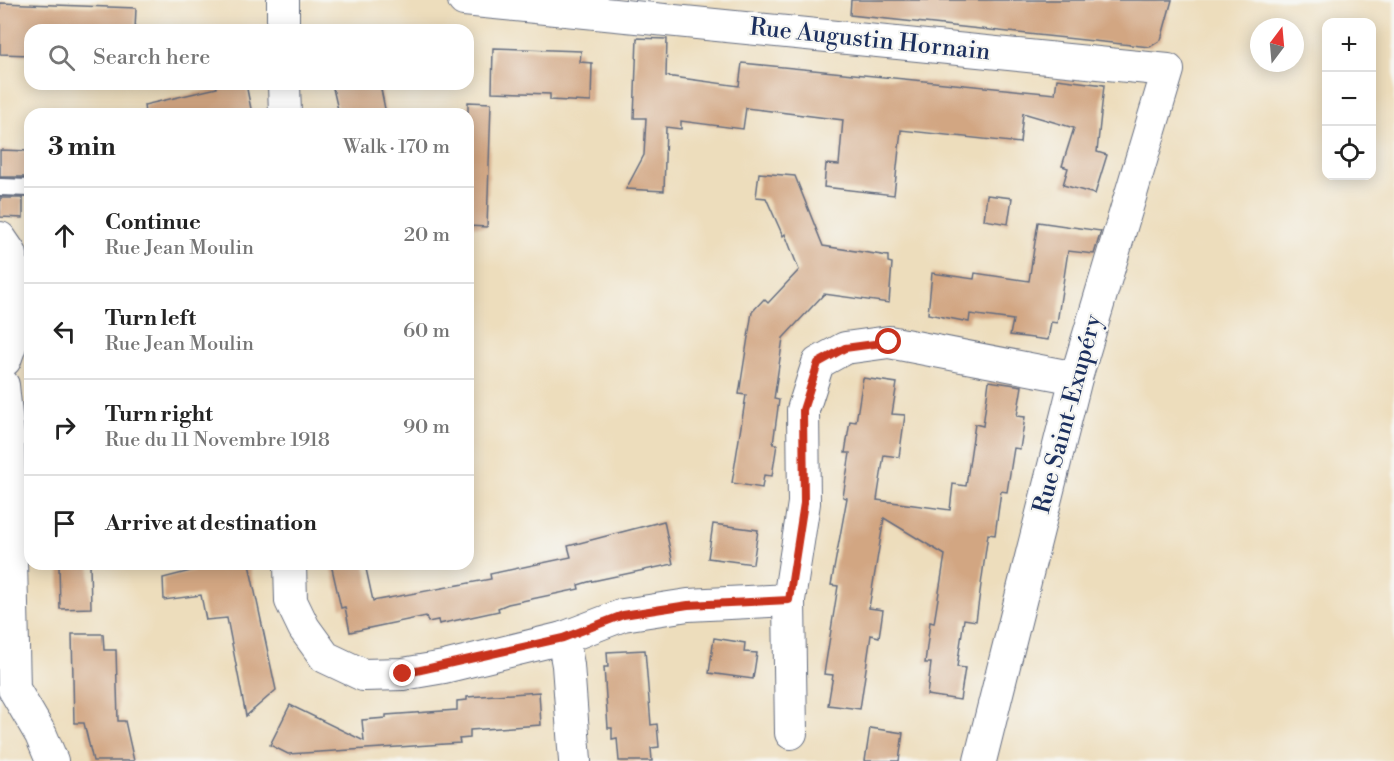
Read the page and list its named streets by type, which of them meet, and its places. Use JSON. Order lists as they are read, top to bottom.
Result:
{
  "streets": {
    "street": ["Rue Augustin Hornain", "Rue Saint-Exupéry"]
  },
  "crossings": [
    ["Rue Augustin Hornain", "Rue Saint-Exupéry"]
  ],
  "north": "top",
  "page": {
    "map_buttons": ["+", "−"],
    "search": "Search here",
    "heading": ["3 min", "Walk · 170 m"],
    "list": [
      ["Continue", "Rue Jean Moulin", "20 m"],
      ["Turn left", "Rue Jean Moulin", "60 m"],
      ["Turn right", "Rue du 11 Novembre 1918", "90 m"],
      "Arrive at destination"
    ]
  }
}
